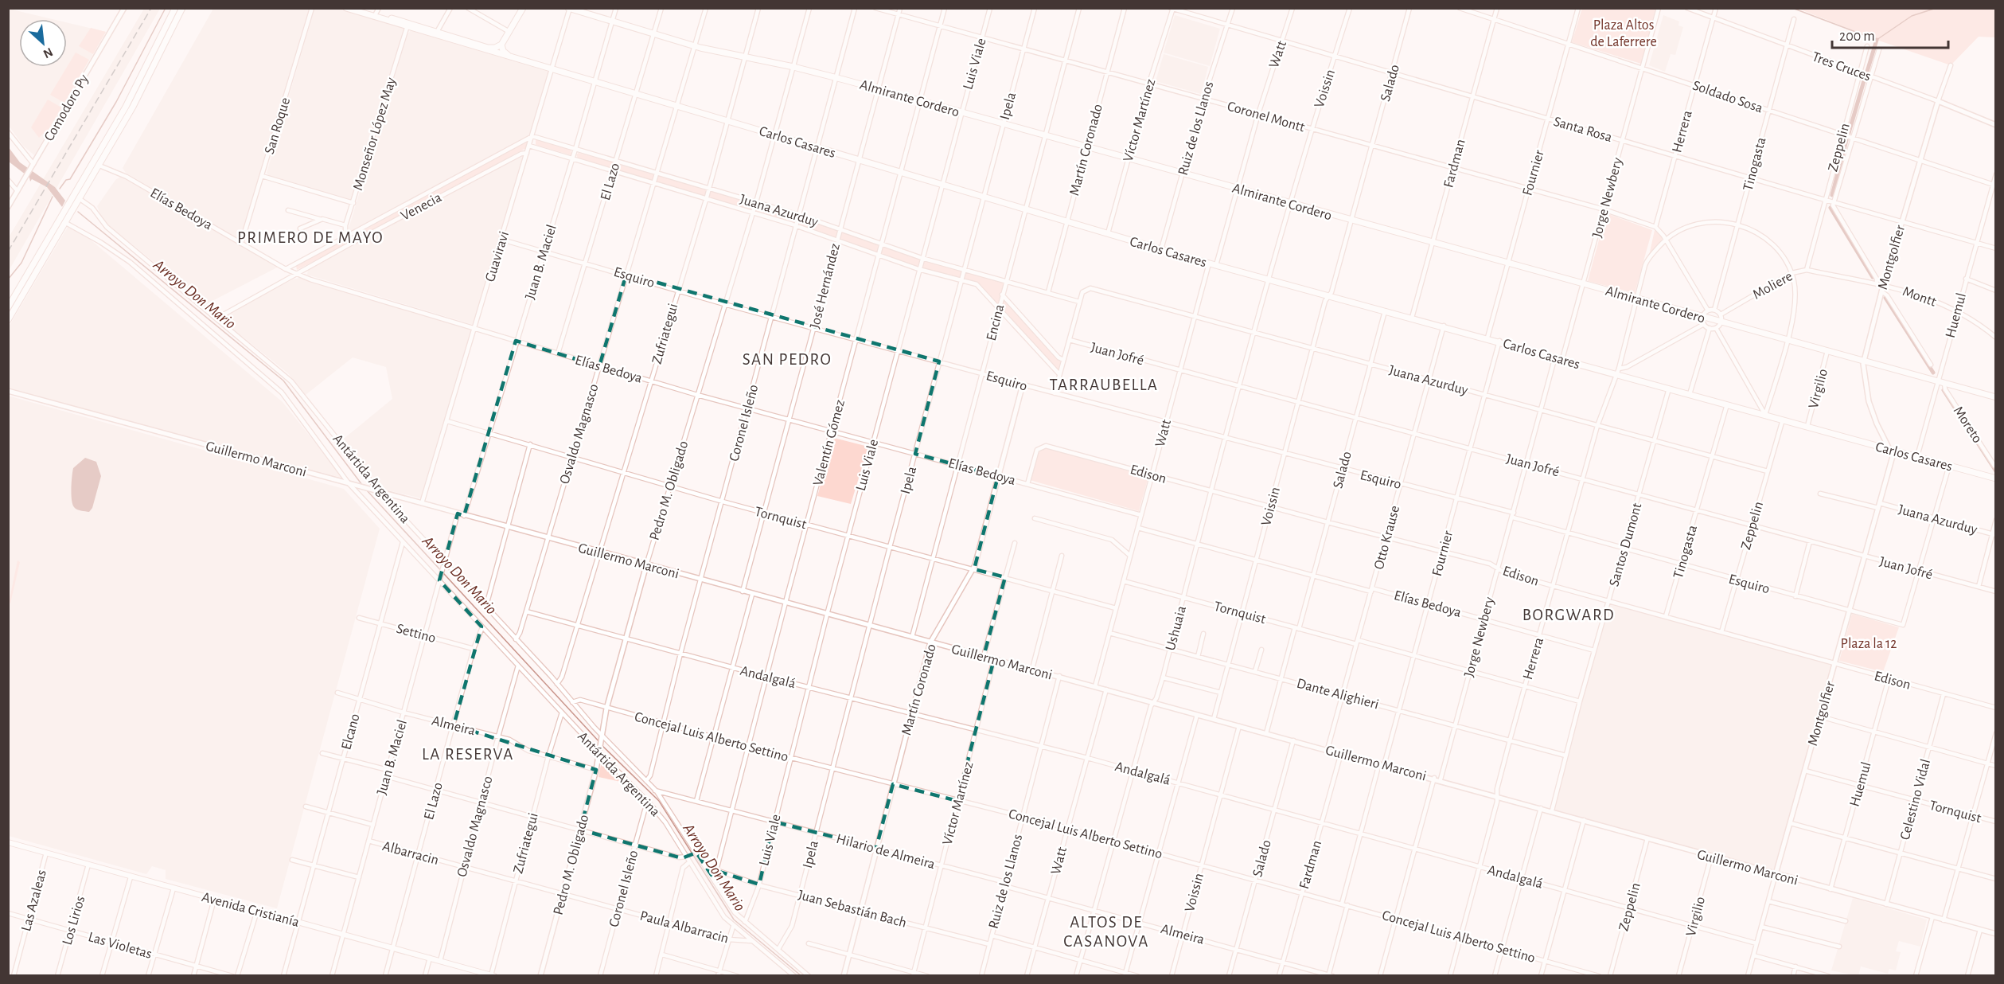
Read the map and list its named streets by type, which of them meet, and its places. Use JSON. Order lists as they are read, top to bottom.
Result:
{
  "streets": {
    "main road": ["Almirante Cordero", "Carlos Casares", "Avenida Cristianía"],
    "street": [
      "Watt",
      "Luis Viale",
      "Tres Cruces",
      "Salado",
      "Voissin",
      "Soldado Sosa",
      "Ipela",
      "Comodoro Py",
      "Coronel Montt",
      "Víctor Martínez",
      "San Roque",
      "Ruiz de los Llanos",
      "Santa Rosa",
      "Herrera",
      "Monseñor López May",
      "Zeppelin",
      "Martín Coronado",
      "Fardman",
      "Tinogasta",
      "Fournier",
      "El Lazo",
      "Jorge Newbery",
      "Venecia",
      "Elías Bedoya",
      "Juana Azurduy",
      "Guaviravi",
      "Montgolfier",
      "Juan B. Maciel",
      "Esquiro",
      "Moliere",
      "José Hernández",
      "Montt",
      "Huemul",
      "Encina",
      "Zufriategui",
      "Juan Jofré",
      "Virgilio",
      "Coronel Isleño",
      "Moreto",
      "Osvaldo Magnasco",
      "Valentín Gómez",
      "Guillermo Marconi",
      "Edison",
      "Antártida Argentina",
      "Pedro M. Obligado",
      "Tornquist",
      "Otto Krause",
      "Santos Dumont",
      "Ushuaia",
      "Settino",
      "Andalgalá",
      "Dante Alighieri",
      "Almeira",
      "Elcano",
      "Concejal Luis Alberto Settino",
      "Celestino Vidal",
      "Hilario de Almeira",
      "Albarracin",
      "Las Azaleas",
      "Juan Sebastián Bach",
      "Los Lirios",
      "Paula Albarracin",
      "Las Violetas"
    ]
  },
  "crossings": [
    ["Watt", "Almirante Cordero"],
    ["Watt", "Coronel Montt"],
    ["Watt", "Santa Rosa"],
    ["Watt", "Carlos Casares"],
    ["Watt", "Elías Bedoya"],
    ["Watt", "Juana Azurduy"],
    ["Watt", "Esquiro"],
    ["Watt", "Juan Jofré"],
    ["Watt", "Guillermo Marconi"],
    ["Watt", "Edison"],
    ["Watt", "Tornquist"],
    ["Watt", "Andalgalá"],
    ["Watt", "Dante Alighieri"],
    ["Watt", "Almeira"],
    ["Watt", "Concejal Luis Alberto Settino"],
    ["Luis Viale", "Almirante Cordero"],
    ["Luis Viale", "Coronel Montt"],
    ["Luis Viale", "Carlos Casares"],
    ["Luis Viale", "Elías Bedoya"],
    ["Luis Viale", "Juana Azurduy"],
    ["Luis Viale", "Esquiro"],
    ["Luis Viale", "Guillermo Marconi"],
    ["Luis Viale", "Antártida Argentina"],
    ["Luis Viale", "Tornquist"],
    ["Luis Viale", "Andalgalá"],
    ["Luis Viale", "Concejal Luis Alberto Settino"],
    ["Luis Viale", "Hilario de Almeira"],
    ["Luis Viale", "Juan Sebastián Bach"],
    ["Tres Cruces", "Herrera"],
    ["Tres Cruces", "Zeppelin"],
    ["Tres Cruces", "Tinogasta"],
    ["Tres Cruces", "Montgolfier"],
    ["Salado", "Voissin"],
    ["Salado", "Almirante Cordero"],
    ["Salado", "Coronel Montt"],
    ["Salado", "Santa Rosa"],
    ["Salado", "Carlos Casares"],
    ["Salado", "Elías Bedoya"],
    ["Salado", "Juana Azurduy"],
    ["Salado", "Esquiro"],
    ["Salado", "Juan Jofré"],
    ["Salado", "Guillermo Marconi"],
    ["Salado", "Edison"],
    ["Salado", "Tornquist"],
    ["Salado", "Andalgalá"],
    ["Salado", "Dante Alighieri"],
    ["Salado", "Almeira"],
    ["Salado", "Concejal Luis Alberto Settino"],
    ["Voissin", "Almirante Cordero"],
    ["Voissin", "Coronel Montt"],
    ["Voissin", "Santa Rosa"],
    ["Voissin", "Carlos Casares"],
    ["Voissin", "Elías Bedoya"],
    ["Voissin", "Juana Azurduy"],
    ["Voissin", "Esquiro"],
    ["Voissin", "Juan Jofré"],
    ["Voissin", "Guillermo Marconi"],
    ["Voissin", "Edison"],
    ["Voissin", "Tornquist"],
    ["Voissin", "Ushuaia"],
    ["Voissin", "Andalgalá"],
    ["Voissin", "Dante Alighieri"],
    ["Voissin", "Almeira"],
    ["Voissin", "Concejal Luis Alberto Settino"],
    ["Soldado Sosa", "Herrera"],
    ["Soldado Sosa", "Zeppelin"],
    ["Soldado Sosa", "Fardman"],
    ["Soldado Sosa", "Tinogasta"],
    ["Soldado Sosa", "Fournier"],
    ["Soldado Sosa", "Jorge Newbery"],
    ["Soldado Sosa", "Montgolfier"],
    ["Soldado Sosa", "Huemul"],
    ["Almirante Cordero", "Ipela"],
    ["Almirante Cordero", "Víctor Martínez"],
    ["Almirante Cordero", "Ruiz de los Llanos"],
    ["Almirante Cordero", "Herrera"],
    ["Almirante Cordero", "Martín Coronado"],
    ["Almirante Cordero", "Fardman"],
    ["Almirante Cordero", "Fournier"],
    ["Almirante Cordero", "El Lazo"],
    ["Almirante Cordero", "Jorge Newbery"],
    ["Almirante Cordero", "Guaviravi"],
    ["Almirante Cordero", "Montgolfier"],
    ["Almirante Cordero", "Juan B. Maciel"],
    ["Almirante Cordero", "José Hernández"],
    ["Almirante Cordero", "Huemul"],
    ["Almirante Cordero", "Encina"],
    ["Almirante Cordero", "Zufriategui"],
    ["Almirante Cordero", "Virgilio"],
    ["Almirante Cordero", "Coronel Isleño"],
    ["Almirante Cordero", "Moreto"],
    ["Almirante Cordero", "Osvaldo Magnasco"],
    ["Almirante Cordero", "Valentín Gómez"],
    ["Almirante Cordero", "Pedro M. Obligado"],
    ["Ipela", "Coronel Montt"],
    ["Ipela", "Carlos Casares"],
    ["Ipela", "Elías Bedoya"],
    ["Ipela", "Juana Azurduy"],
    ["Ipela", "Esquiro"],
    ["Ipela", "Guillermo Marconi"],
    ["Ipela", "Antártida Argentina"],
    ["Ipela", "Tornquist"],
    ["Ipela", "Andalgalá"],
    ["Ipela", "Concejal Luis Alberto Settino"],
    ["Ipela", "Hilario de Almeira"],
    ["Ipela", "Juan Sebastián Bach"],
    ["Coronel Montt", "Víctor Martínez"],
    ["Coronel Montt", "Ruiz de los Llanos"],
    ["Coronel Montt", "Herrera"],
    ["Coronel Montt", "Martín Coronado"],
    ["Coronel Montt", "Fardman"],
    ["Coronel Montt", "Fournier"],
    ["Coronel Montt", "Jorge Newbery"],
    ["Coronel Montt", "José Hernández"],
    ["Coronel Montt", "Encina"],
    ["Coronel Montt", "Valentín Gómez"],
    ["Víctor Martínez", "Santa Rosa"],
    ["Víctor Martínez", "Carlos Casares"],
    ["Víctor Martínez", "Guillermo Marconi"],
    ["Víctor Martínez", "Andalgalá"],
    ["Víctor Martínez", "Concejal Luis Alberto Settino"],
    ["Víctor Martínez", "Hilario de Almeira"],
    ["Víctor Martínez", "Juan Sebastián Bach"],
    ["San Roque", "Elías Bedoya"],
    ["Ruiz de los Llanos", "Santa Rosa"],
    ["Ruiz de los Llanos", "Carlos Casares"],
    ["Ruiz de los Llanos", "Guillermo Marconi"],
    ["Ruiz de los Llanos", "Andalgalá"],
    ["Ruiz de los Llanos", "Almeira"],
    ["Ruiz de los Llanos", "Concejal Luis Alberto Settino"],
    ["Ruiz de los Llanos", "Hilario de Almeira"],
    ["Ruiz de los Llanos", "Juan Sebastián Bach"],
    ["Santa Rosa", "Herrera"],
    ["Santa Rosa", "Zeppelin"],
    ["Santa Rosa", "Fardman"],
    ["Santa Rosa", "Tinogasta"],
    ["Santa Rosa", "Fournier"],
    ["Santa Rosa", "Jorge Newbery"],
    ["Santa Rosa", "Montgolfier"],
    ["Santa Rosa", "Huemul"],
    ["Herrera", "Carlos Casares"],
    ["Herrera", "Elías Bedoya"],
    ["Herrera", "Juana Azurduy"],
    ["Herrera", "Esquiro"],
    ["Herrera", "Juan Jofré"],
    ["Herrera", "Guillermo Marconi"],
    ["Herrera", "Edison"],
    ["Herrera", "Tornquist"],
    ["Herrera", "Andalgalá"],
    ["Herrera", "Dante Alighieri"],
    ["Herrera", "Concejal Luis Alberto Settino"],
    ["Monseñor López May", "Carlos Casares"],
    ["Monseñor López May", "Venecia"],
    ["Carlos Casares", "Zeppelin"],
    ["Carlos Casares", "Martín Coronado"],
    ["Carlos Casares", "Fardman"],
    ["Carlos Casares", "Tinogasta"],
    ["Carlos Casares", "Fournier"],
    ["Carlos Casares", "El Lazo"],
    ["Carlos Casares", "Jorge Newbery"],
    ["Carlos Casares", "Guaviravi"],
    ["Carlos Casares", "Montgolfier"],
    ["Carlos Casares", "Juan B. Maciel"],
    ["Carlos Casares", "José Hernández"],
    ["Carlos Casares", "Huemul"],
    ["Carlos Casares", "Encina"],
    ["Carlos Casares", "Zufriategui"],
    ["Carlos Casares", "Virgilio"],
    ["Carlos Casares", "Coronel Isleño"],
    ["Carlos Casares", "Osvaldo Magnasco"],
    ["Carlos Casares", "Valentín Gómez"],
    ["Carlos Casares", "Pedro M. Obligado"],
    ["Carlos Casares", "Otto Krause"],
    ["Carlos Casares", "Santos Dumont"],
    ["Carlos Casares", "Ushuaia"],
    ["Zeppelin", "Juana Azurduy"],
    ["Zeppelin", "Esquiro"],
    ["Zeppelin", "Moliere"],
    ["Zeppelin", "Juan Jofré"],
    ["Zeppelin", "Guillermo Marconi"],
    ["Zeppelin", "Edison"],
    ["Zeppelin", "Andalgalá"],
    ["Martín Coronado", "Elías Bedoya"],
    ["Martín Coronado", "Juana Azurduy"],
    ["Martín Coronado", "Esquiro"],
    ["Martín Coronado", "Guillermo Marconi"],
    ["Martín Coronado", "Tornquist"],
    ["Martín Coronado", "Andalgalá"],
    ["Martín Coronado", "Concejal Luis Alberto Settino"],
    ["Martín Coronado", "Hilario de Almeira"],
    ["Martín Coronado", "Juan Sebastián Bach"],
    ["Fardman", "Guillermo Marconi"],
    ["Fardman", "Andalgalá"],
    ["Fardman", "Almeira"],
    ["Fardman", "Concejal Luis Alberto Settino"],
    ["Tinogasta", "Juana Azurduy"],
    ["Tinogasta", "Esquiro"],
    ["Tinogasta", "Juan Jofré"],
    ["Tinogasta", "Edison"],
    ["Fournier", "Elías Bedoya"],
    ["Fournier", "Juana Azurduy"],
    ["Fournier", "Esquiro"],
    ["Fournier", "Juan Jofré"],
    ["Fournier", "Guillermo Marconi"],
    ["Fournier", "Edison"],
    ["Fournier", "Tornquist"],
    ["Fournier", "Andalgalá"],
    ["Fournier", "Dante Alighieri"],
    ["Fournier", "Concejal Luis Alberto Settino"],
    ["El Lazo", "Elías Bedoya"],
    ["El Lazo", "Juana Azurduy"],
    ["El Lazo", "Esquiro"],
    ["El Lazo", "Antártida Argentina"],
    ["El Lazo", "Settino"],
    ["El Lazo", "Almeira"],
    ["El Lazo", "Albarracin"],
    ["El Lazo", "Avenida Cristianía"],
    ["Jorge Newbery", "Elías Bedoya"],
    ["Jorge Newbery", "Juana Azurduy"],
    ["Jorge Newbery", "Esquiro"],
    ["Jorge Newbery", "Juan Jofré"],
    ["Jorge Newbery", "Guillermo Marconi"],
    ["Jorge Newbery", "Edison"],
    ["Jorge Newbery", "Tornquist"],
    ["Jorge Newbery", "Dante Alighieri"],
    ["Venecia", "Elías Bedoya"],
    ["Venecia", "Juana Azurduy"],
    ["Venecia", "Guaviravi"],
    ["Venecia", "Antártida Argentina"],
    ["Elías Bedoya", "Guaviravi"],
    ["Elías Bedoya", "Juan B. Maciel"],
    ["Elías Bedoya", "José Hernández"],
    ["Elías Bedoya", "Encina"],
    ["Elías Bedoya", "Zufriategui"],
    ["Elías Bedoya", "Coronel Isleño"],
    ["Elías Bedoya", "Osvaldo Magnasco"],
    ["Elías Bedoya", "Valentín Gómez"],
    ["Elías Bedoya", "Edison"],
    ["Elías Bedoya", "Pedro M. Obligado"],
    ["Elías Bedoya", "Otto Krause"],
    ["Elías Bedoya", "Santos Dumont"],
    ["Elías Bedoya", "Ushuaia"],
    ["Juana Azurduy", "Guaviravi"],
    ["Juana Azurduy", "Montgolfier"],
    ["Juana Azurduy", "Juan B. Maciel"],
    ["Juana Azurduy", "José Hernández"],
    ["Juana Azurduy", "Encina"],
    ["Juana Azurduy", "Zufriategui"],
    ["Juana Azurduy", "Coronel Isleño"],
    ["Juana Azurduy", "Osvaldo Magnasco"],
    ["Juana Azurduy", "Valentín Gómez"],
    ["Juana Azurduy", "Pedro M. Obligado"],
    ["Juana Azurduy", "Otto Krause"],
    ["Juana Azurduy", "Santos Dumont"],
    ["Juana Azurduy", "Ushuaia"],
    ["Guaviravi", "Esquiro"],
    ["Guaviravi", "Guillermo Marconi"],
    ["Guaviravi", "Tornquist"],
    ["Montgolfier", "Esquiro"],
    ["Montgolfier", "Montt"],
    ["Montgolfier", "Juan Jofré"],
    ["Montgolfier", "Guillermo Marconi"],
    ["Montgolfier", "Edison"],
    ["Montgolfier", "Tornquist"],
    ["Montgolfier", "Andalgalá"],
    ["Juan B. Maciel", "Esquiro"],
    ["Juan B. Maciel", "Guillermo Marconi"],
    ["Juan B. Maciel", "Antártida Argentina"],
    ["Juan B. Maciel", "Tornquist"],
    ["Juan B. Maciel", "Settino"],
    ["Juan B. Maciel", "Almeira"],
    ["Juan B. Maciel", "Albarracin"],
    ["Juan B. Maciel", "Avenida Cristianía"],
    ["Esquiro", "José Hernández"],
    ["Esquiro", "Encina"],
    ["Esquiro", "Zufriategui"],
    ["Esquiro", "Juan Jofré"],
    ["Esquiro", "Coronel Isleño"],
    ["Esquiro", "Osvaldo Magnasco"],
    ["Esquiro", "Valentín Gómez"],
    ["Esquiro", "Pedro M. Obligado"],
    ["Esquiro", "Otto Krause"],
    ["Esquiro", "Santos Dumont"],
    ["Esquiro", "Ushuaia"],
    ["Moliere", "Montt"],
    ["José Hernández", "Guillermo Marconi"],
    ["José Hernández", "Tornquist"],
    ["Montt", "Huemul"],
    ["Huemul", "Guillermo Marconi"],
    ["Huemul", "Edison"],
    ["Huemul", "Tornquist"],
    ["Encina", "Guillermo Marconi"],
    ["Encina", "Tornquist"],
    ["Zufriategui", "Guillermo Marconi"],
    ["Zufriategui", "Antártida Argentina"],
    ["Zufriategui", "Tornquist"],
    ["Zufriategui", "Andalgalá"],
    ["Zufriategui", "Almeira"],
    ["Zufriategui", "Albarracin"],
    ["Zufriategui", "Avenida Cristianía"],
    ["Juan Jofré", "Otto Krause"],
    ["Juan Jofré", "Santos Dumont"],
    ["Juan Jofré", "Ushuaia"],
    ["Virgilio", "Guillermo Marconi"],
    ["Virgilio", "Andalgalá"],
    ["Coronel Isleño", "Guillermo Marconi"],
    ["Coronel Isleño", "Antártida Argentina"],
    ["Coronel Isleño", "Tornquist"],
    ["Coronel Isleño", "Andalgalá"],
    ["Coronel Isleño", "Concejal Luis Alberto Settino"],
    ["Coronel Isleño", "Albarracin"],
    ["Coronel Isleño", "Paula Albarracin"],
    ["Osvaldo Magnasco", "Guillermo Marconi"],
    ["Osvaldo Magnasco", "Antártida Argentina"],
    ["Osvaldo Magnasco", "Tornquist"],
    ["Osvaldo Magnasco", "Andalgalá"],
    ["Osvaldo Magnasco", "Almeira"],
    ["Osvaldo Magnasco", "Albarracin"],
    ["Osvaldo Magnasco", "Avenida Cristianía"],
    ["Valentín Gómez", "Guillermo Marconi"],
    ["Valentín Gómez", "Tornquist"],
    ["Valentín Gómez", "Andalgalá"],
    ["Valentín Gómez", "Concejal Luis Alberto Settino"],
    ["Valentín Gómez", "Hilario de Almeira"],
    ["Valentín Gómez", "Juan Sebastián Bach"],
    ["Guillermo Marconi", "Antártida Argentina"],
    ["Guillermo Marconi", "Pedro M. Obligado"],
    ["Guillermo Marconi", "Otto Krause"],
    ["Guillermo Marconi", "Santos Dumont"],
    ["Guillermo Marconi", "Ushuaia"],
    ["Guillermo Marconi", "Celestino Vidal"],
    ["Edison", "Otto Krause"],
    ["Edison", "Santos Dumont"],
    ["Edison", "Ushuaia"],
    ["Edison", "Celestino Vidal"],
    ["Antártida Argentina", "Pedro M. Obligado"],
    ["Antártida Argentina", "Elcano"],
    ["Antártida Argentina", "Concejal Luis Alberto Settino"],
    ["Antártida Argentina", "Hilario de Almeira"],
    ["Antártida Argentina", "Paula Albarracin"],
    ["Pedro M. Obligado", "Tornquist"],
    ["Pedro M. Obligado", "Andalgalá"],
    ["Pedro M. Obligado", "Almeira"],
    ["Pedro M. Obligado", "Concejal Luis Alberto Settino"],
    ["Pedro M. Obligado", "Albarracin"],
    ["Tornquist", "Otto Krause"],
    ["Tornquist", "Santos Dumont"],
    ["Tornquist", "Ushuaia"],
    ["Tornquist", "Celestino Vidal"],
    ["Otto Krause", "Dante Alighieri"],
    ["Santos Dumont", "Dante Alighieri"],
    ["Ushuaia", "Andalgalá"],
    ["Ushuaia", "Dante Alighieri"],
    ["Ushuaia", "Almeira"],
    ["Ushuaia", "Concejal Luis Alberto Settino"],
    ["Settino", "Elcano"],
    ["Almeira", "Elcano"],
    ["Almeira", "Hilario de Almeira"],
    ["Elcano", "Albarracin"],
    ["Elcano", "Avenida Cristianía"],
    ["Albarracin", "Paula Albarracin"],
    ["Las Azaleas", "Avenida Cristianía"],
    ["Las Azaleas", "Las Violetas"],
    ["Avenida Cristianía", "Los Lirios"],
    ["Los Lirios", "Las Violetas"]
  ],
  "districts": [
    "PRIMERO DE MAYO",
    "SAN PEDRO",
    "TARRAUBELLA",
    "BORGWARD",
    "LA RESERVA",
    "ALTOS DE CASANOVA"
  ],
  "water": ["Arroyo Don Mario"],
  "parks": ["Plaza Altos de Laferrere", "Plaza la 12"],
  "scale_bar": "200 m",
  "north": "bottom right"
}
